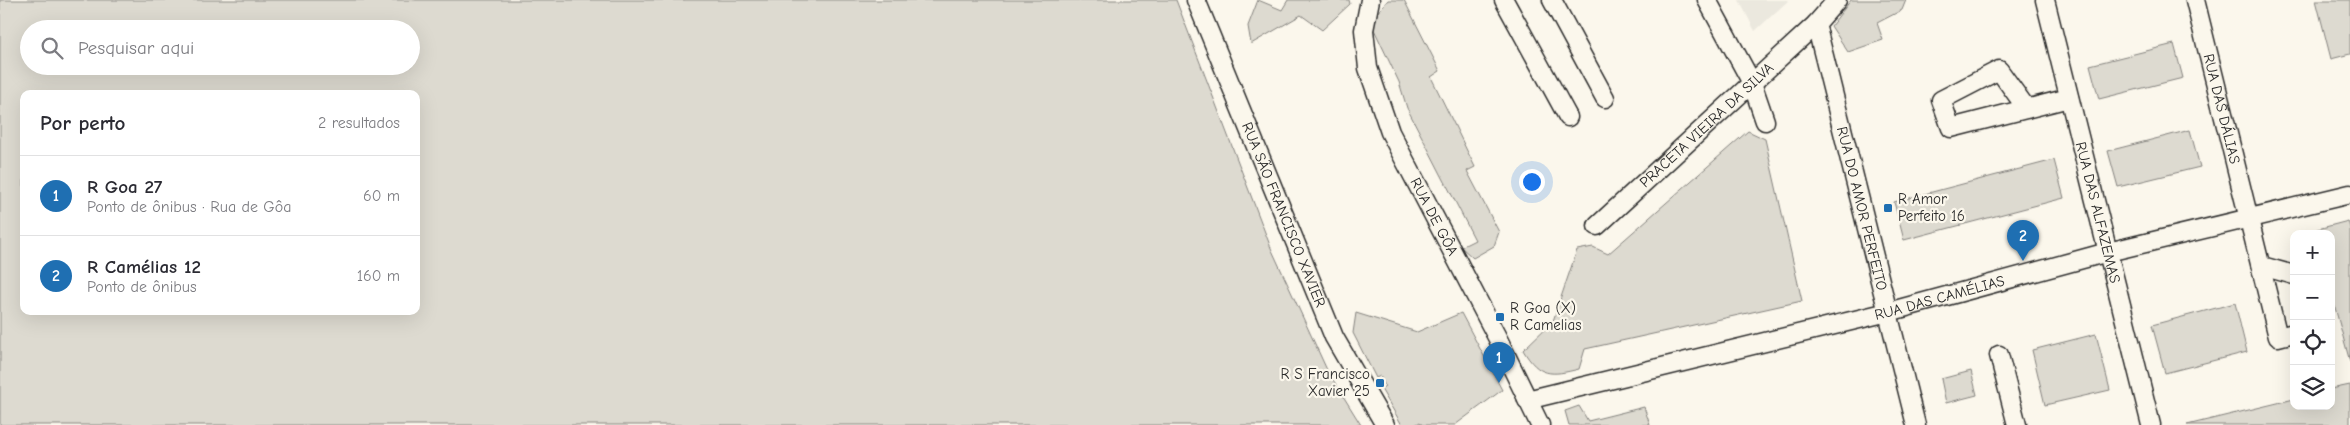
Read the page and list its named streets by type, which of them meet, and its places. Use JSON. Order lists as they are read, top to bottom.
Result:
{
  "streets": {
    "street": [
      "RUA DAS DÁLIAS",
      "PRACETA VIEIRA DA SILVA",
      "RUA DO AMOR PERFEITO",
      "RUA DAS ALFAZEMAS",
      "RUA SÃO FRANCISCO XAVIER",
      "RUA DE GÔA",
      "RUA DAS CAMÉLIAS"
    ]
  },
  "crossings": [
    ["RUA DAS DÁLIAS", "RUA DAS CAMÉLIAS"],
    ["PRACETA VIEIRA DA SILVA", "RUA DO AMOR PERFEITO"],
    ["RUA DO AMOR PERFEITO", "RUA DAS CAMÉLIAS"],
    ["RUA DAS ALFAZEMAS", "RUA DAS CAMÉLIAS"],
    ["RUA DE GÔA", "RUA DAS CAMÉLIAS"]
  ],
  "places": {
    "transit": ["R Amor Perfeito 16", "R Goa (X) R Camelias", "R S Francisco Xavier 25"]
  },
  "page": {
    "search": "Pesquisar aqui",
    "heading": ["Por perto", "2 resultados"],
    "list": [
      {
        "mark": "1",
        "name": "R Goa 27",
        "note": "Ponto de ônibus · Rua de Gôa",
        "value": "60 m"
      },
      {
        "mark": "2",
        "name": "R Camélias 12",
        "note": "Ponto de ônibus",
        "value": "160 m"
      }
    ],
    "pins": ["2", "1"],
    "map_buttons": ["+", "−"]
  }
}
